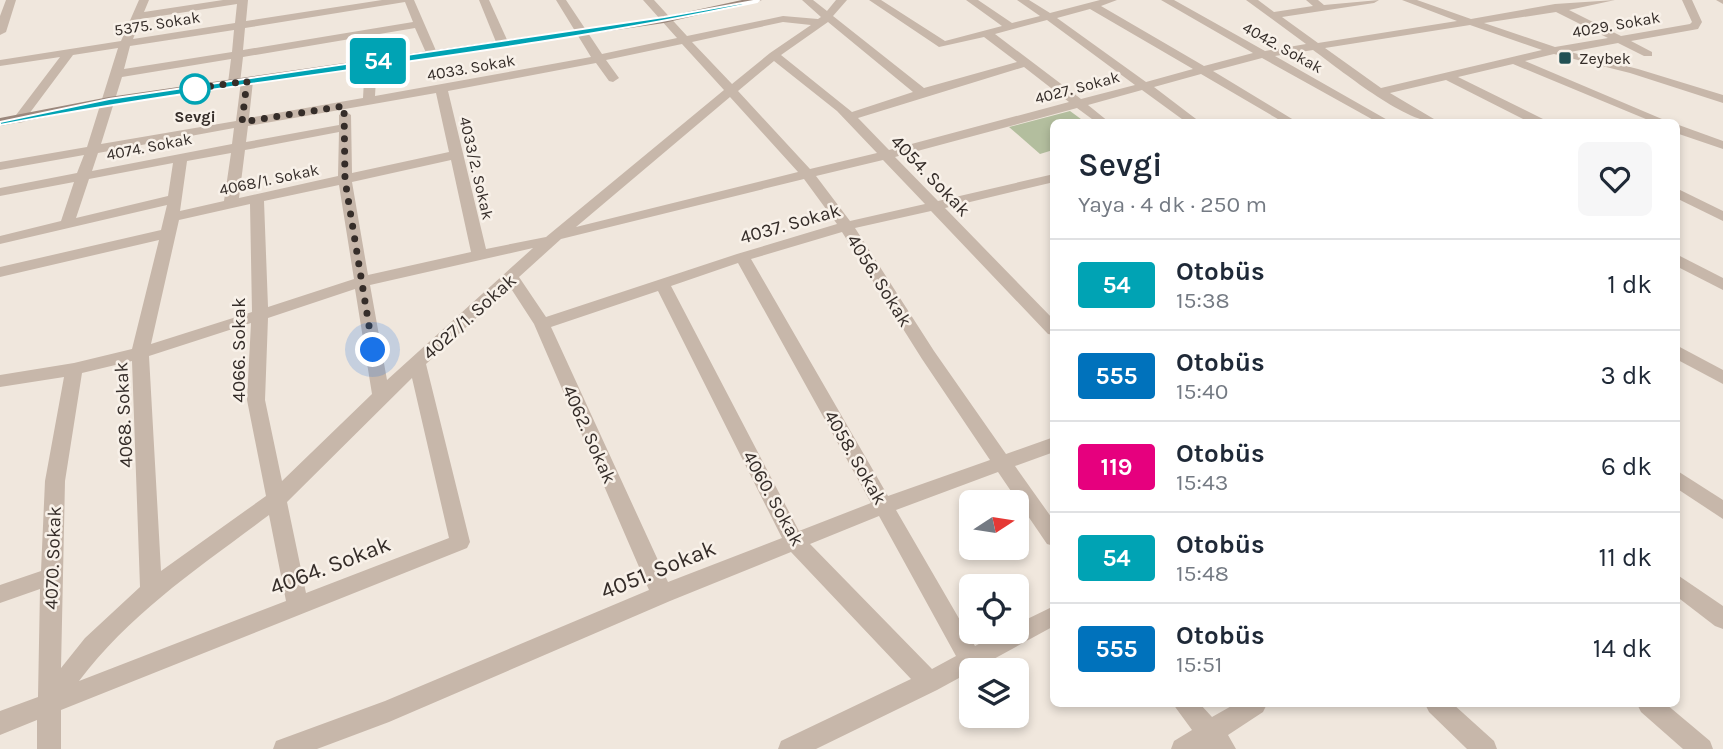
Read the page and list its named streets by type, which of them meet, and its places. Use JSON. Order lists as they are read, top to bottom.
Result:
{
  "streets": {
    "street": [
      "5375. Sokak",
      "4029. Sokak",
      "4042. Sokak",
      "4033. Sokak",
      "4027. Sokak",
      "4074. Sokak",
      "4033/2. Sokak",
      "4054. Sokak",
      "4068/1. Sokak",
      "4037. Sokak",
      "4056. Sokak",
      "4027/1. Sokak",
      "4066. Sokak",
      "4068. Sokak",
      "4062. Sokak",
      "4058. Sokak",
      "4060. Sokak",
      "4070. Sokak",
      "4064. Sokak",
      "4051. Sokak"
    ]
  },
  "crossings": [
    ["4042. Sokak", "4027. Sokak"],
    ["4033. Sokak", "4033/2. Sokak"],
    ["4033. Sokak", "4056. Sokak"],
    ["4033. Sokak", "4027/1. Sokak"],
    ["4027. Sokak", "4033/2. Sokak"],
    ["4027. Sokak", "4054. Sokak"],
    ["4027. Sokak", "4056. Sokak"],
    ["4027. Sokak", "4027/1. Sokak"],
    ["4027. Sokak", "4066. Sokak"],
    ["4027. Sokak", "4068. Sokak"],
    ["4027. Sokak", "4070. Sokak"],
    ["4074. Sokak", "4068. Sokak"],
    ["4033/2. Sokak", "4068/1. Sokak"],
    ["4054. Sokak", "4037. Sokak"],
    ["4054. Sokak", "4027/1. Sokak"],
    ["4068/1. Sokak", "4066. Sokak"],
    ["4068/1. Sokak", "4068. Sokak"],
    ["4037. Sokak", "4056. Sokak"],
    ["4037. Sokak", "4062. Sokak"],
    ["4037. Sokak", "4058. Sokak"],
    ["4037. Sokak", "4060. Sokak"],
    ["4056. Sokak", "4027/1. Sokak"],
    ["4056. Sokak", "4051. Sokak"],
    ["4027/1. Sokak", "4066. Sokak"],
    ["4027/1. Sokak", "4068. Sokak"],
    ["4027/1. Sokak", "4062. Sokak"],
    ["4027/1. Sokak", "4070. Sokak"],
    ["4027/1. Sokak", "4064. Sokak"],
    ["4066. Sokak", "4064. Sokak"],
    ["4062. Sokak", "4051. Sokak"],
    ["4058. Sokak", "4051. Sokak"],
    ["4060. Sokak", "4051. Sokak"],
    ["4070. Sokak", "4064. Sokak"]
  ],
  "places": {
    "transit": ["Zeybek"],
    "other": ["Sevgi"]
  },
  "lines": ["bus line 54"],
  "north": "right",
  "page": {
    "on_map": "54",
    "heading": ["Sevgi", "Yaya · 4 dk · 250 m"],
    "list": [
      {
        "mark": "54",
        "name": "Otobüs",
        "note": "15:38",
        "value": "1 dk"
      },
      {
        "mark": "555",
        "name": "Otobüs",
        "note": "15:40",
        "value": "3 dk"
      },
      {
        "mark": "119",
        "name": "Otobüs",
        "note": "15:43",
        "value": "6 dk"
      },
      {
        "mark": "54",
        "name": "Otobüs",
        "note": "15:48",
        "value": "11 dk"
      },
      {
        "mark": "555",
        "name": "Otobüs",
        "note": "15:51",
        "value": "14 dk"
      }
    ]
  }
}
